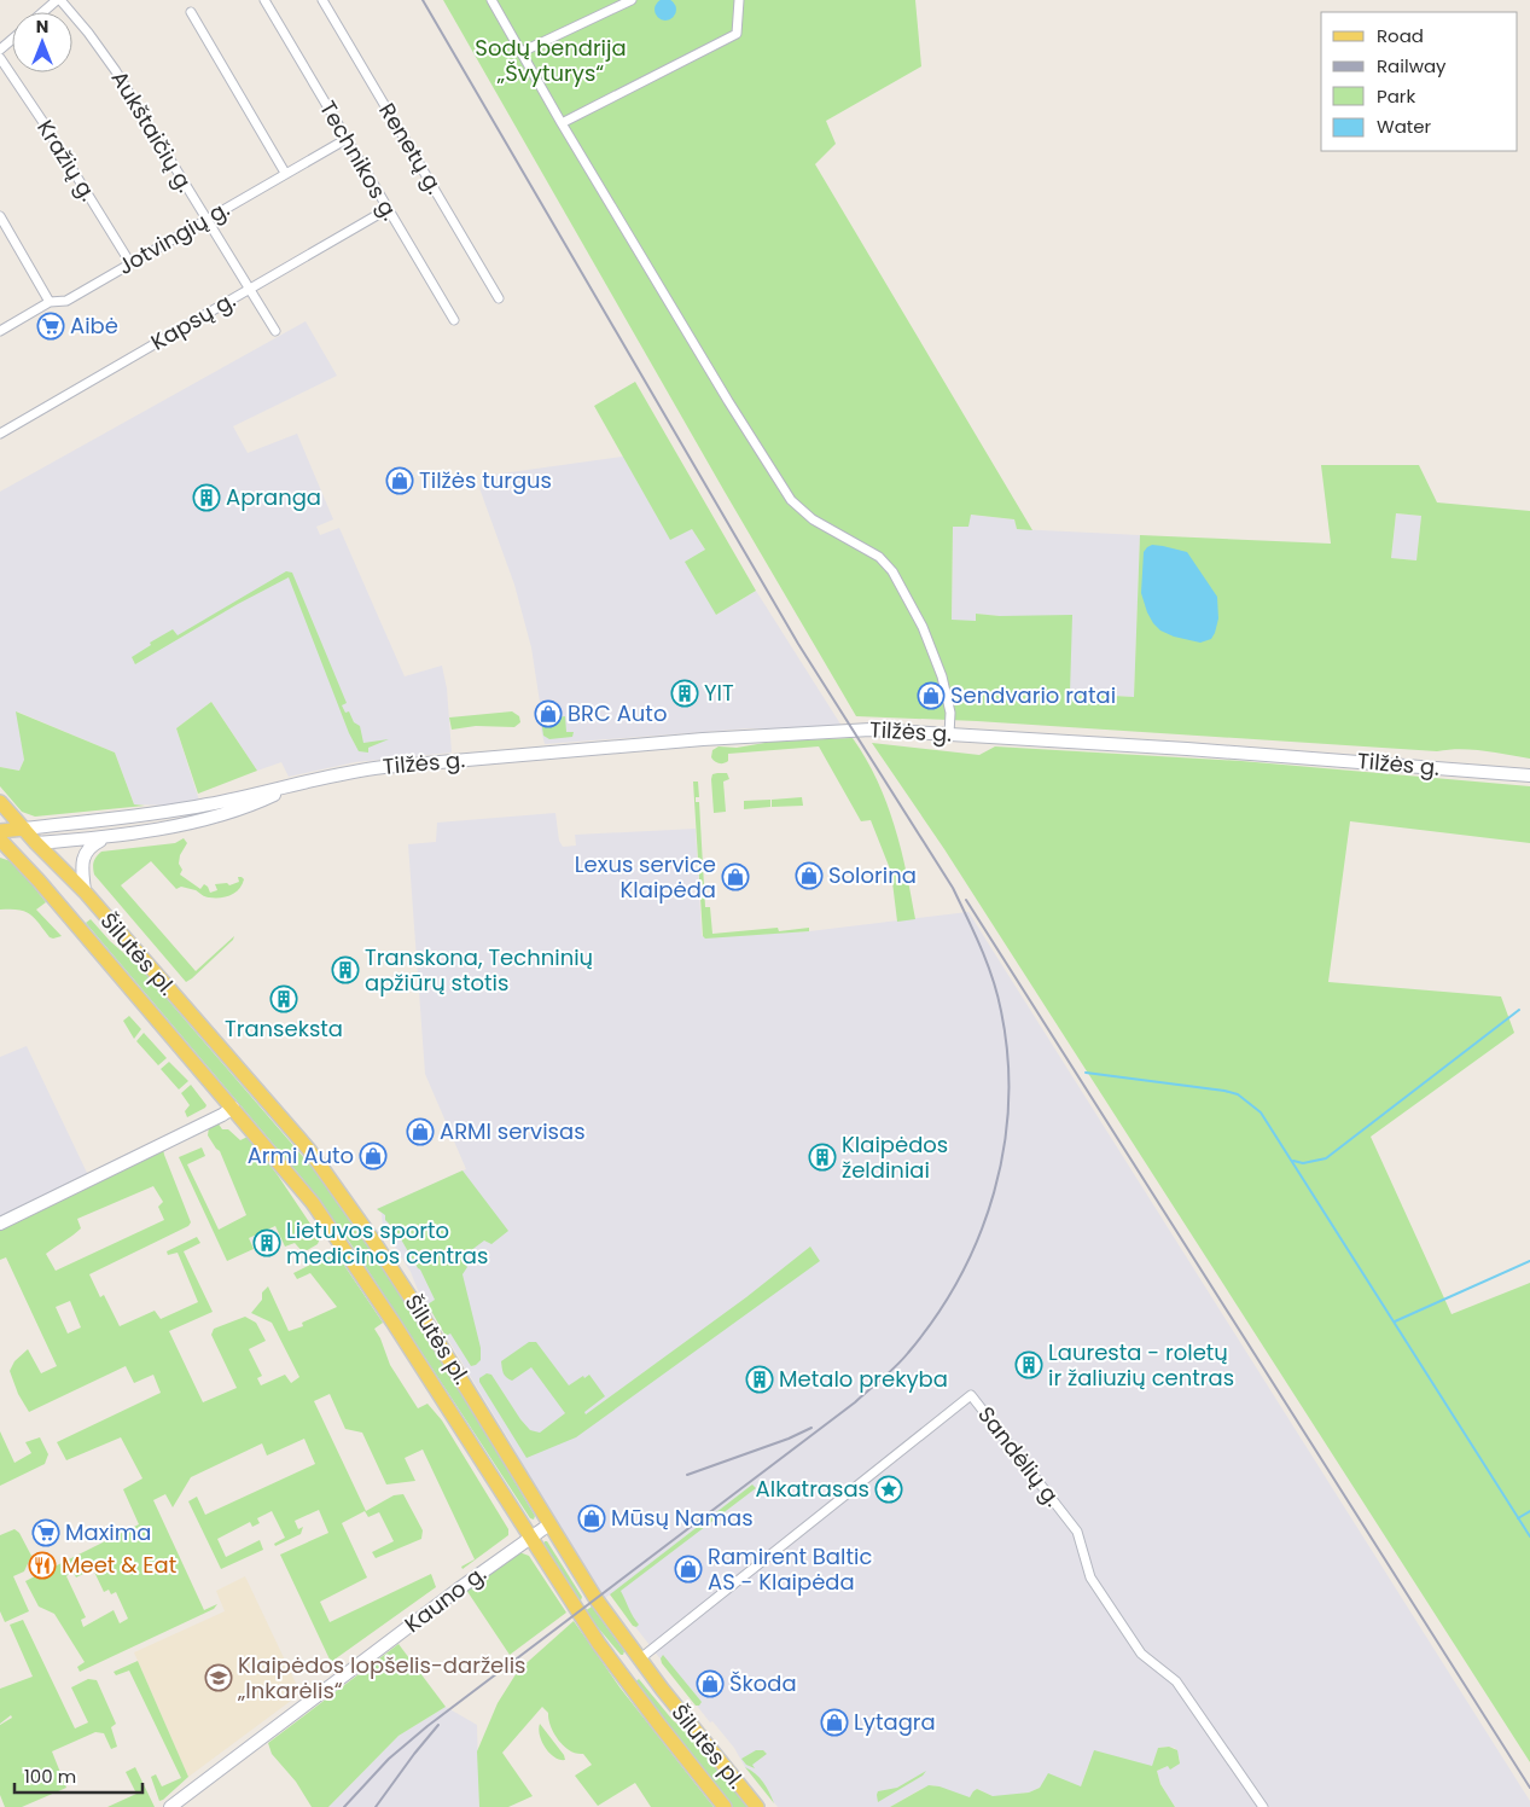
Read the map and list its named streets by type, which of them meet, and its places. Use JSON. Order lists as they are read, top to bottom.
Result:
{
  "streets": {
    "main road": ["Tilžės g.", "Šilutės pl.", "Kauno g."],
    "street": [
      "Aukštaičių g.",
      "Renetų g.",
      "Kražių g.",
      "Technikos g.",
      "Jotvingių g.",
      "Kapsų g.",
      "Sandėlių g."
    ]
  },
  "crossings": [
    ["Aukštaičių g.", "Jotvingių g."],
    ["Aukštaičių g.", "Kapsų g."],
    ["Kražių g.", "Jotvingių g."],
    ["Technikos g.", "Jotvingių g."],
    ["Technikos g.", "Kapsų g."],
    ["Tilžės g.", "Šilutės pl."],
    ["Šilutės pl.", "Sandėlių g."],
    ["Šilutės pl.", "Kauno g."]
  ],
  "parks": ["Sodų bendrija „Švyturys“"],
  "places": {
    "supermarket": ["Aibė", "Maxima"],
    "shop": [
      "Tilžės turgus",
      "Sendvario ratai",
      "BRC Auto",
      "Solorina",
      "Lexus service Klaipėda",
      "ARMI servisas",
      "Armi Auto",
      "Mūsų Namas",
      "Ramirent Baltic AS - Klaipėda",
      "Škoda",
      "Lytagra"
    ],
    "building": [
      "Apranga",
      "YIT",
      "Transkona, Techninių apžiūrų stotis",
      "Transeksta",
      "Klaipėdos želdiniai",
      "Lietuvos sporto medicinos centras",
      "Lauresta - roletų ir žaliuzių centras",
      "Metalo prekyba"
    ],
    "place": ["Alkatrasas"],
    "restaurant": ["Meet & Eat"],
    "school or university": ["Klaipėdos lopšelis-darželis „Inkarėlis“"]
  },
  "legend": [
    "Road",
    "Railway",
    "Park",
    "Water"
  ],
  "scale_bar": "100 m",
  "north": "top"
}
